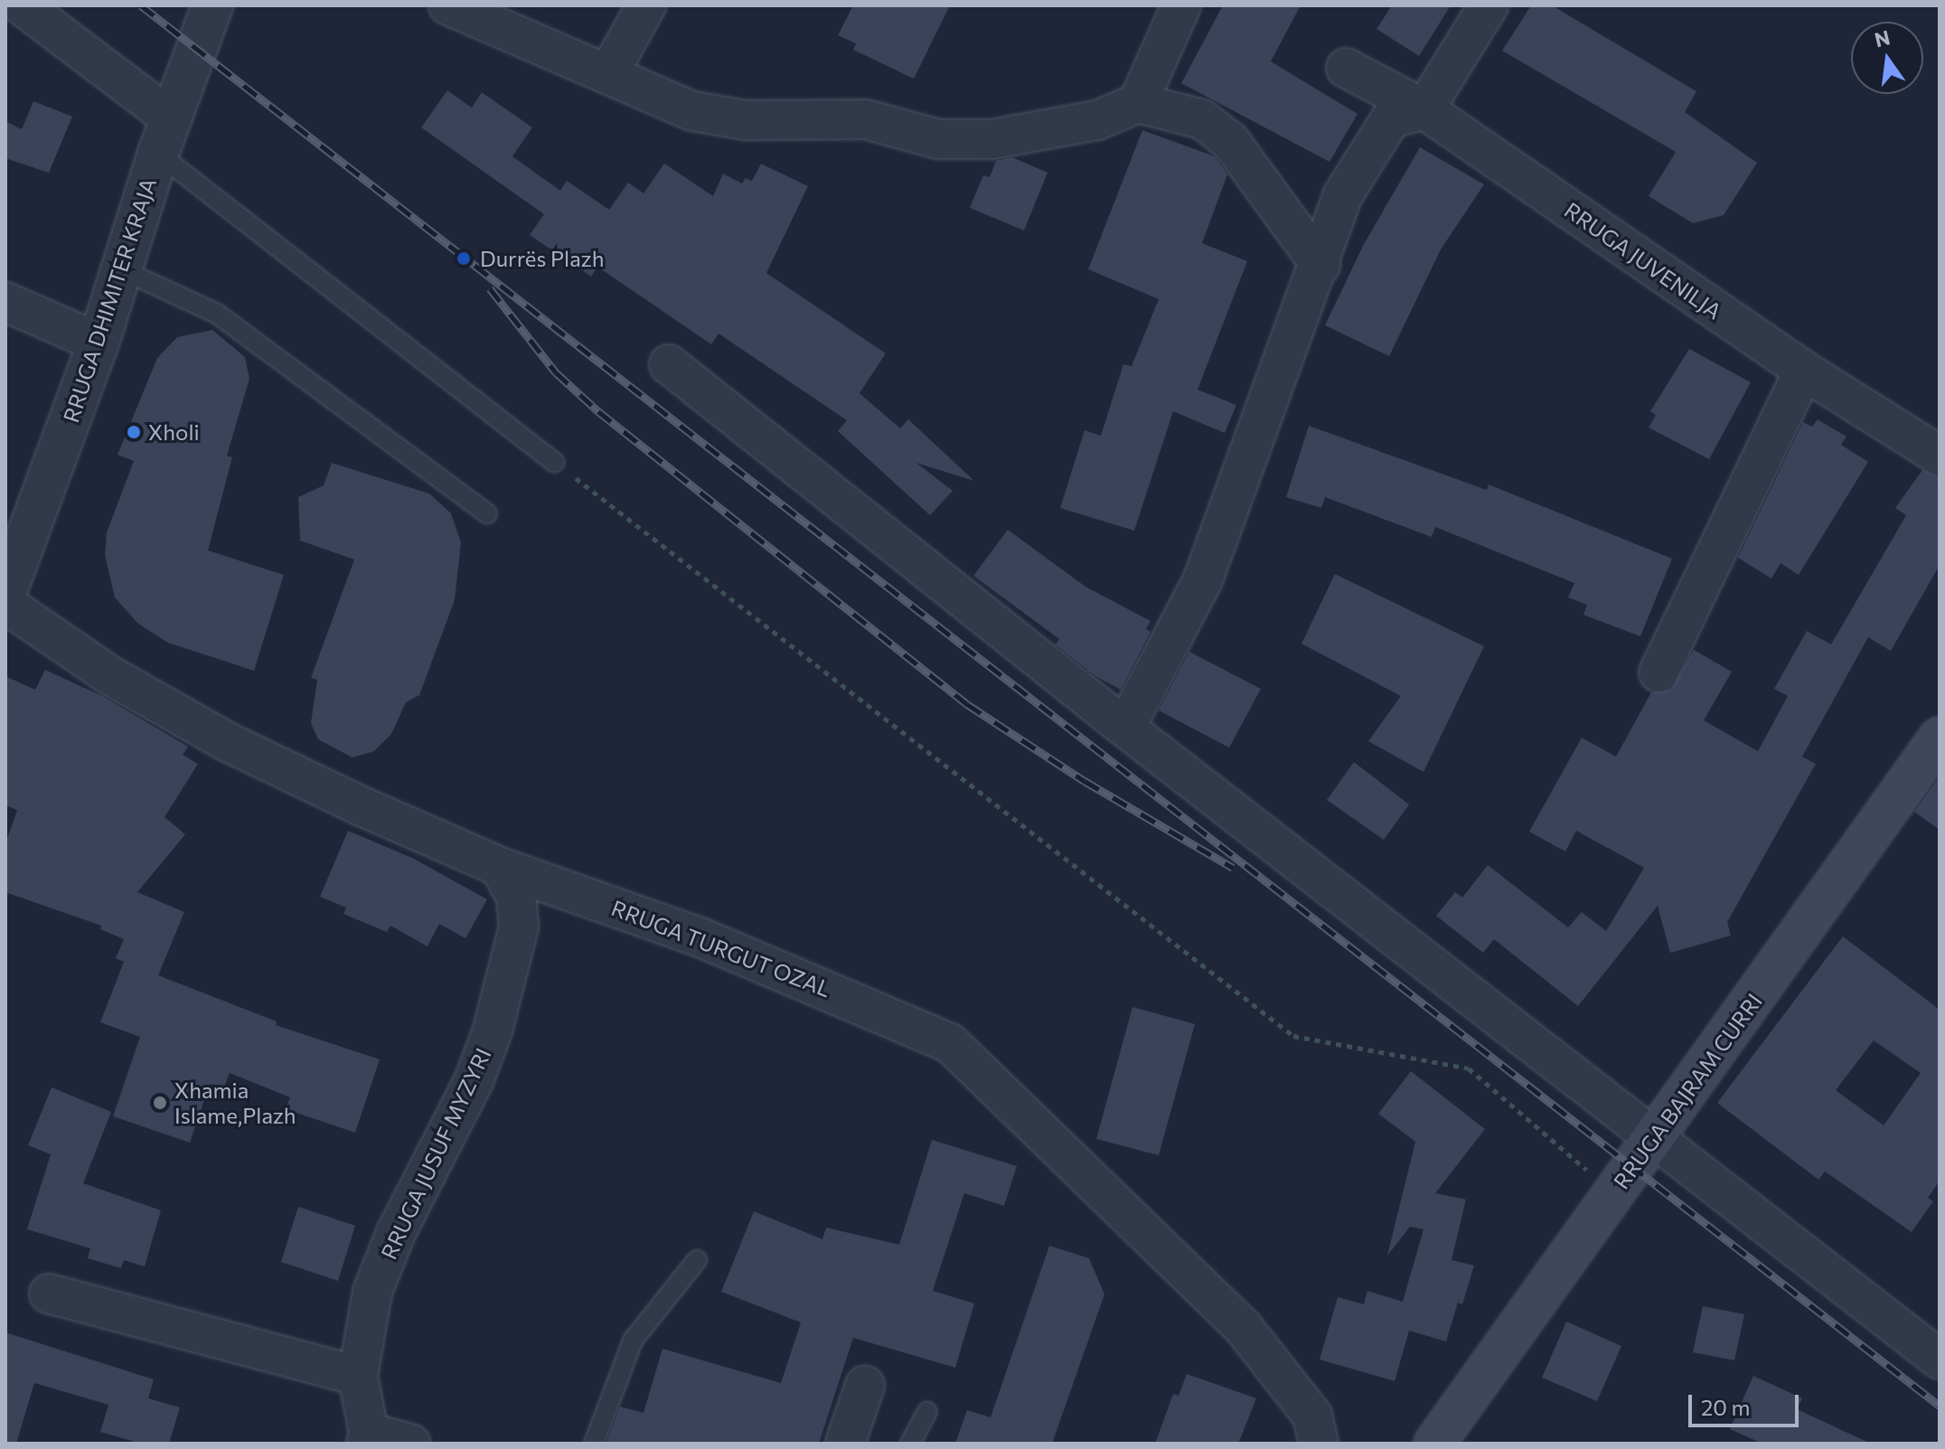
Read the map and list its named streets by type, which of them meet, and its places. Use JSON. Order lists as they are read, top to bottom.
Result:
{
  "streets": {
    "main road": ["RRUGA BAJRAM CURRI"],
    "street": [
      "RRUGA JUVENILJA",
      "RRUGA DHIMITER KRAJA",
      "RRUGA TURGUT OZAL",
      "RRUGA JUSUF MYZYRI"
    ]
  },
  "crossings": [
    ["RRUGA TURGUT OZAL", "RRUGA JUSUF MYZYRI"]
  ],
  "places": ["Durrës Plazh", "Xholi", "Xhamia Islame,Plazh"],
  "scale_bar": "20 m",
  "north": "top"
}
